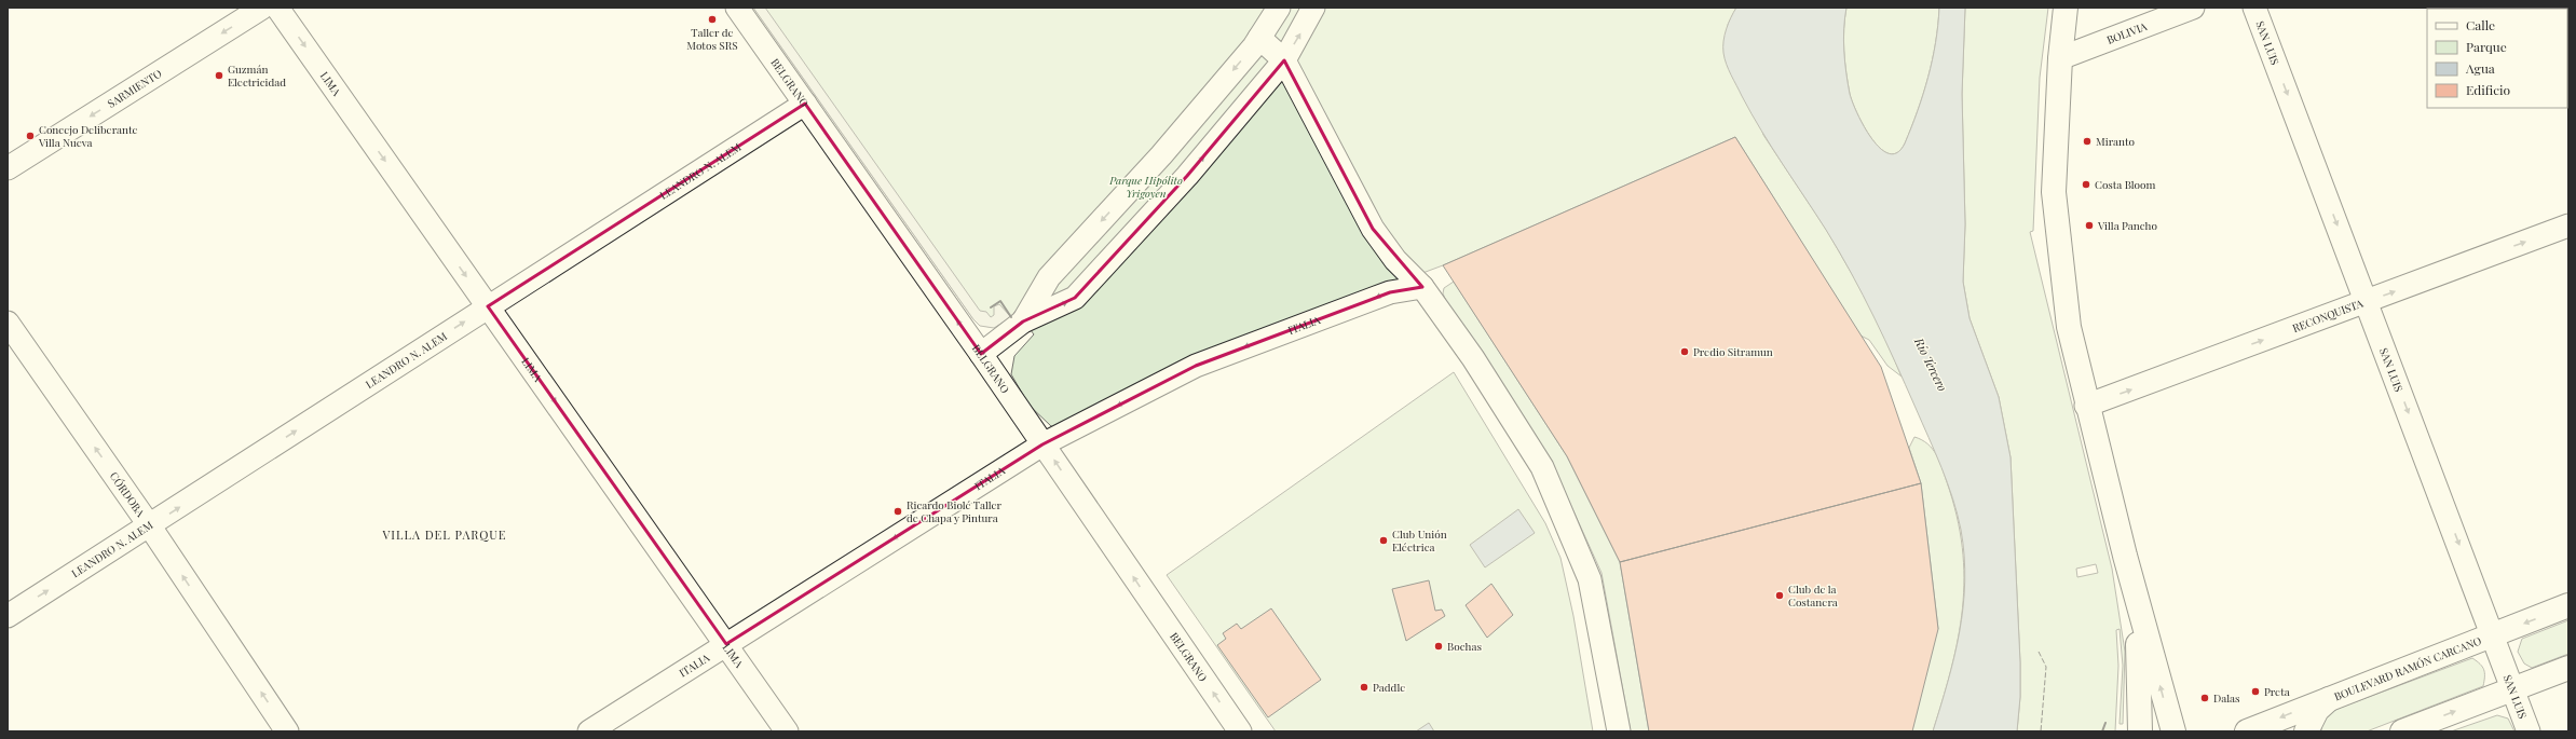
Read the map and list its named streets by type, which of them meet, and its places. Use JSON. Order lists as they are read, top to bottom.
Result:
{
  "streets": {
    "main road": ["BOULEVARD RAMÓN CARCANO"],
    "street": [
      "BOLIVIA",
      "SAN LUIS",
      "BELGRANO",
      "LIMA",
      "SARMIENTO",
      "LEANDRO N. ALEM",
      "RECONQUISTA",
      "ITALIA",
      "CÓRDOBA"
    ]
  },
  "crossings": [
    ["SAN LUIS", "RECONQUISTA"],
    ["SAN LUIS", "BOULEVARD RAMÓN CARCANO"],
    ["BELGRANO", "LEANDRO N. ALEM"],
    ["BELGRANO", "ITALIA"],
    ["LIMA", "LEANDRO N. ALEM"],
    ["LIMA", "ITALIA"],
    ["LEANDRO N. ALEM", "CÓRDOBA"]
  ],
  "one_way": [
    "SAN LUIS",
    "BELGRANO",
    "LIMA",
    "SARMIENTO",
    "LEANDRO N. ALEM",
    "RECONQUISTA",
    "CÓRDOBA"
  ],
  "districts": ["VILLA DEL PARQUE"],
  "water": ["Río Tercero"],
  "parks": ["Parque Hipólito Yrigoyen"],
  "places": [
    "Taller de Motos SRS",
    "Guzmán Electricidad",
    "Concejo Deliberante Villa Nueva",
    "Miranto",
    "Costa Bloom",
    "Villa Pancho",
    "Predio Sitramun",
    "Ricardo Biolé Taller de Chapa y Pintura",
    "Club Unión Eléctrica",
    "Club de la Costanera",
    "Bochas",
    "Paddle",
    "Preta",
    "Dalas"
  ],
  "legend": [
    "Calle",
    "Parque",
    "Agua",
    "Edificio"
  ]
}
